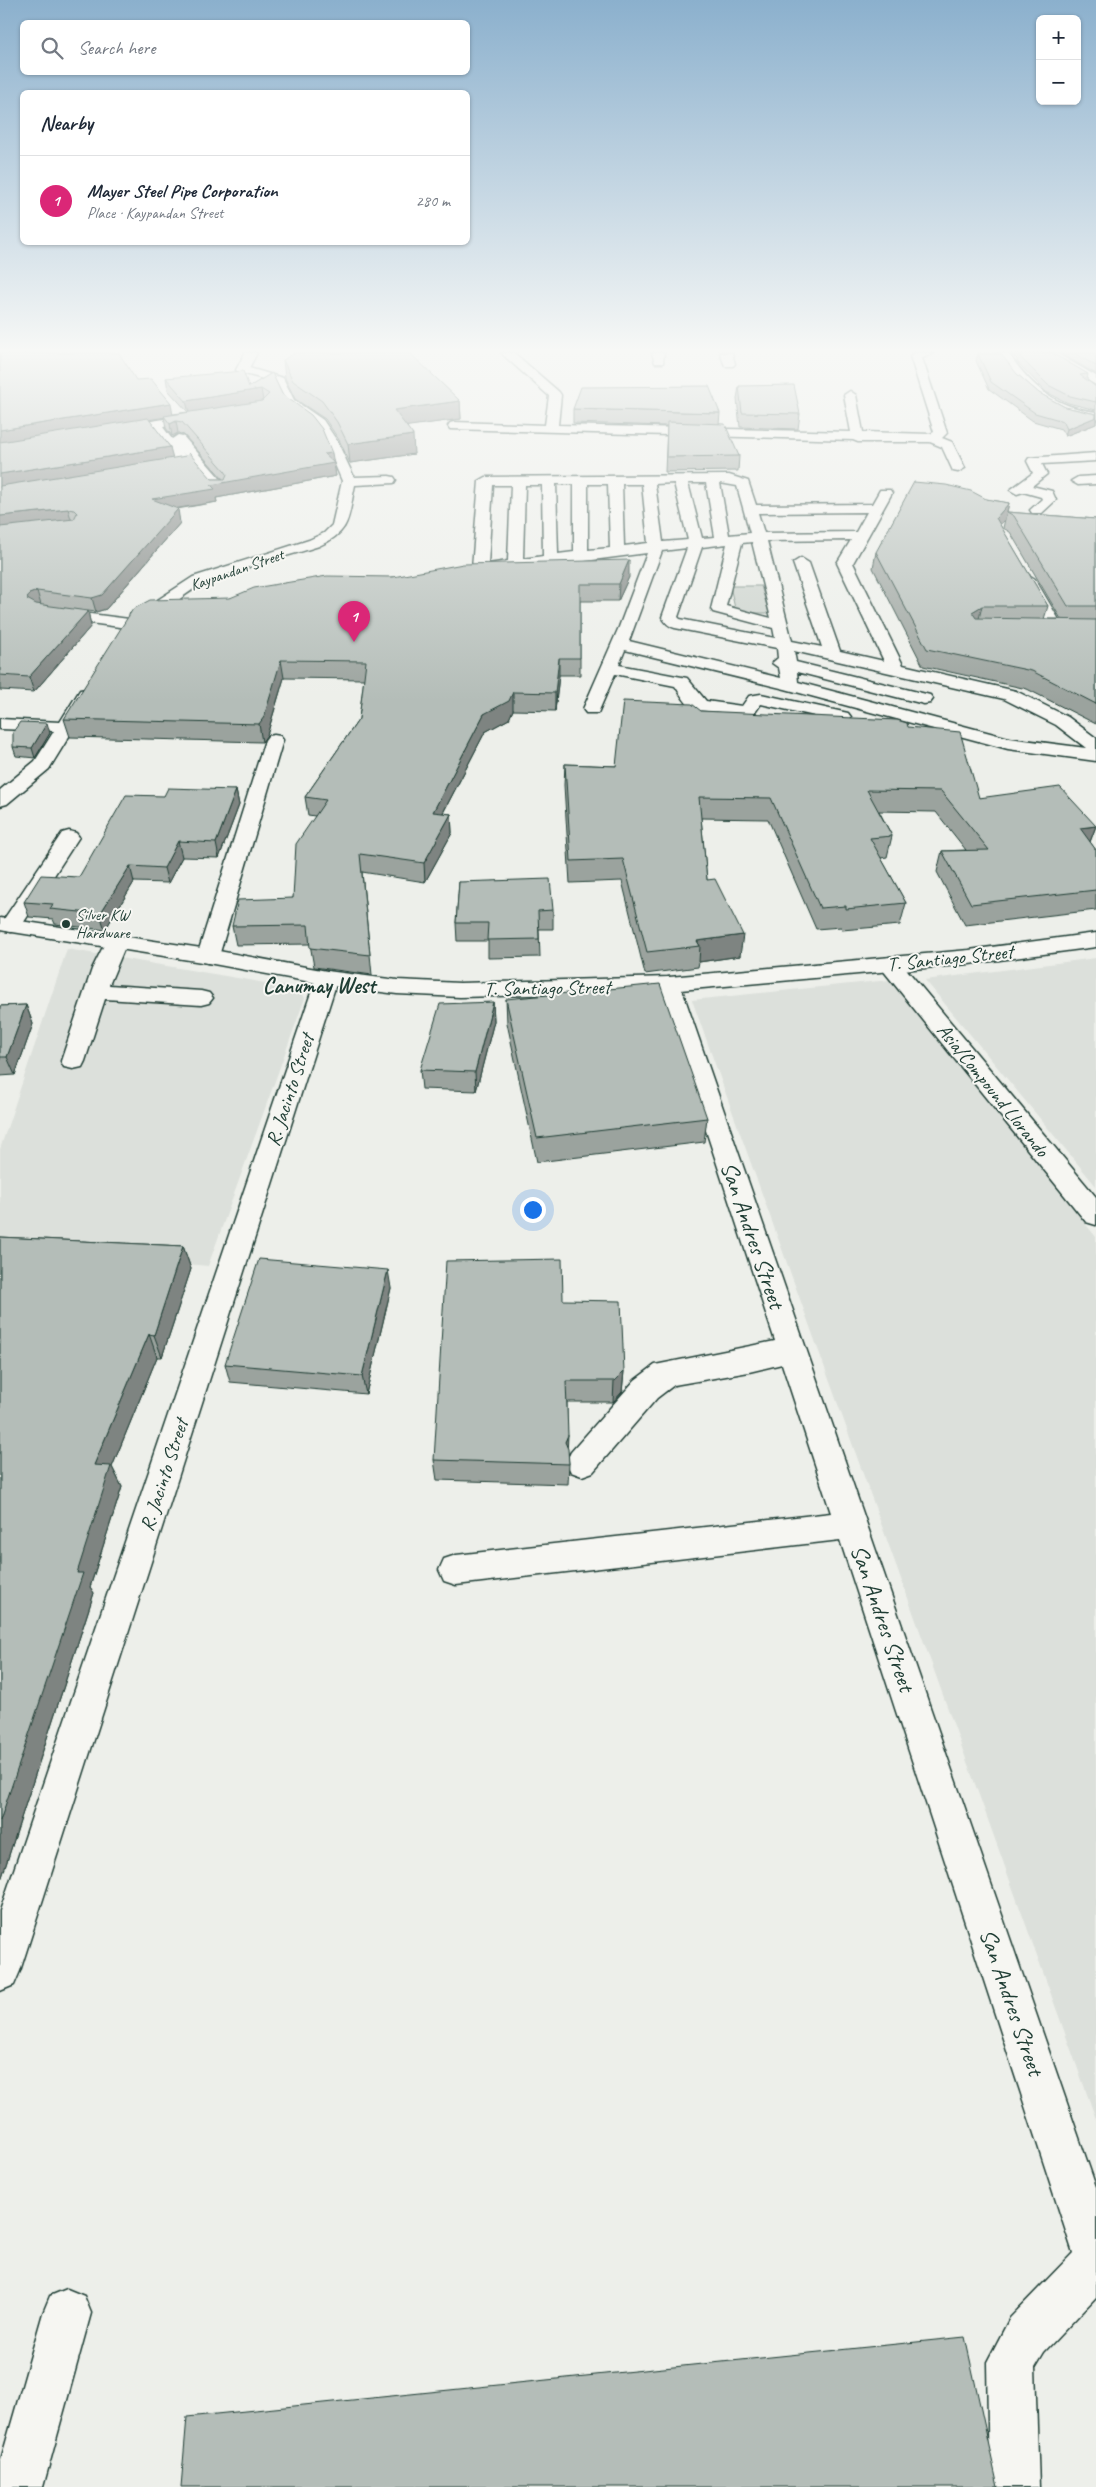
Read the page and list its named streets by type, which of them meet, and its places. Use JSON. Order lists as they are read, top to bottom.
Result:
{
  "streets": {
    "street": [
      "Kaypandan Street",
      "T. Santiago Street",
      "R. Jacinto Street",
      "Asia/Compound Llorando",
      "San Andres Street"
    ]
  },
  "crossings": [
    ["T. Santiago Street", "R. Jacinto Street"],
    ["T. Santiago Street", "Asia/Compound Llorando"],
    ["T. Santiago Street", "San Andres Street"]
  ],
  "districts": ["Canumay West"],
  "places": ["Silver KW Hardware"],
  "page": {
    "map_buttons": ["+", "−"],
    "search": "Search here",
    "heading": "Nearby",
    "list": [
      {
        "mark": "1",
        "name": "Mayer Steel Pipe Corporation",
        "note": "Place · Kaypandan Street",
        "value": "280 m"
      }
    ],
    "pins": "1"
  }
}
